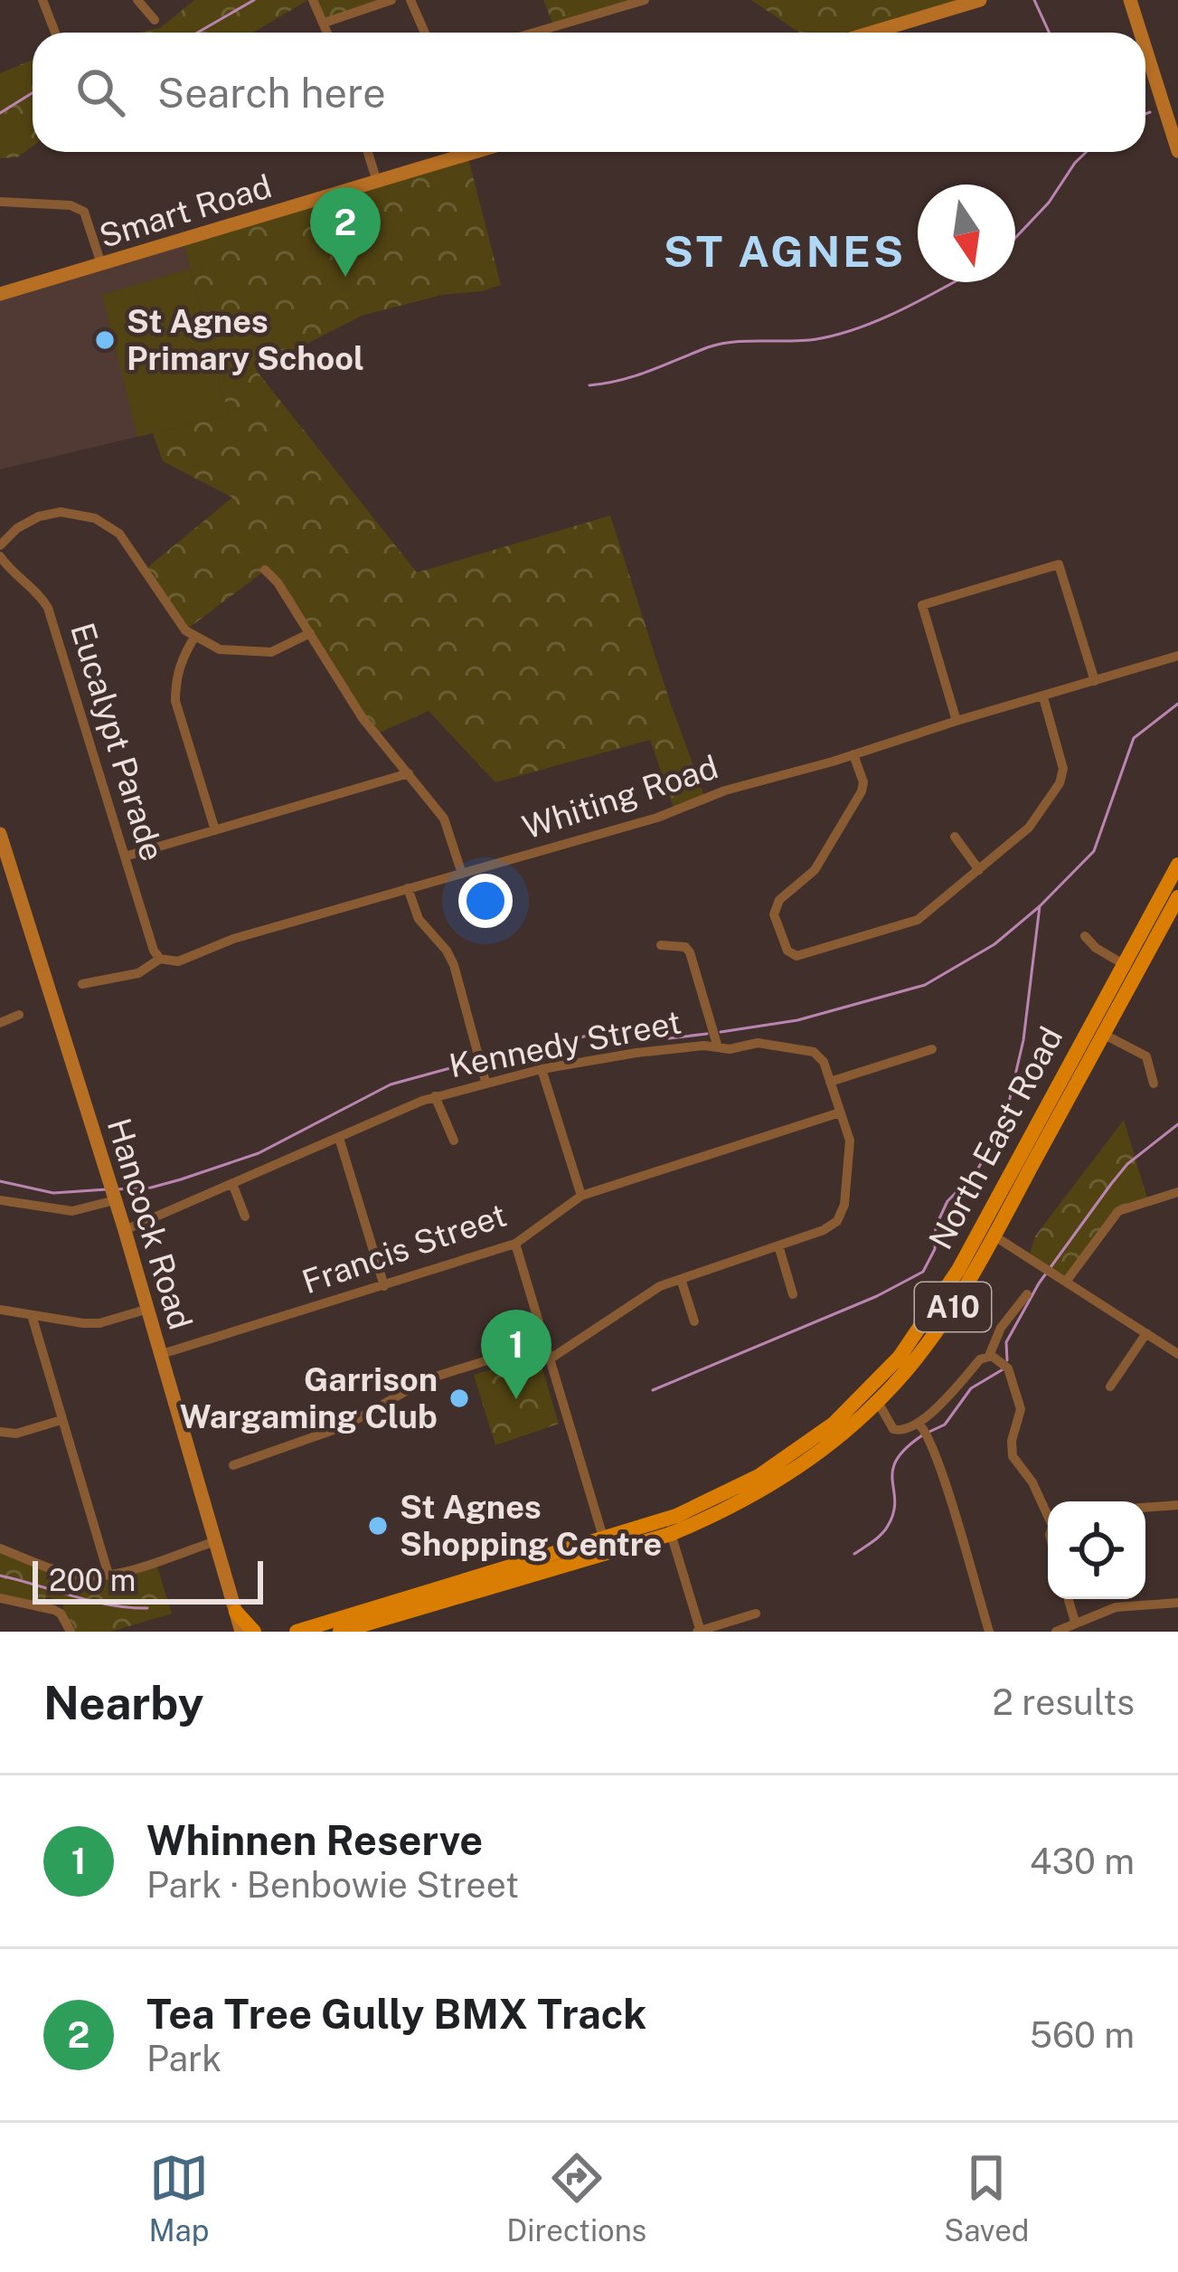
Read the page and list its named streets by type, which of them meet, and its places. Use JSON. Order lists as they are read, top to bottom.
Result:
{
  "streets": {
    "main road": [
      "Smart Road",
      "North East Road",
      "Hancock Road",
      "A10"
    ],
    "street": [
      "Eucalypt Parade",
      "Whiting Road",
      "Kennedy Street",
      "Francis Street"
    ]
  },
  "crossings": [
    ["Eucalypt Parade", "Whiting Road"],
    ["Kennedy Street", "Hancock Road"],
    ["Kennedy Street", "Francis Street"],
    ["Hancock Road", "Francis Street"]
  ],
  "districts": ["ST AGNES"],
  "places": ["St Agnes Primary School", "Garrison Wargaming Club", "St Agnes Shopping Centre"],
  "scale_bar": "200 m",
  "north": "bottom",
  "page": {
    "search": "Search here",
    "pins": ["2", "1"],
    "scale": "200 m",
    "heading": ["Nearby", "2 results"],
    "list": [
      {
        "mark": "1",
        "name": "Whinnen Reserve",
        "note": "Park · Benbowie Street",
        "value": "430 m"
      },
      {
        "mark": "2",
        "name": "Tea Tree Gully BMX Track",
        "note": "Park",
        "value": "560 m"
      }
    ],
    "nav": ["Map", "Directions", "Saved"]
  }
}
